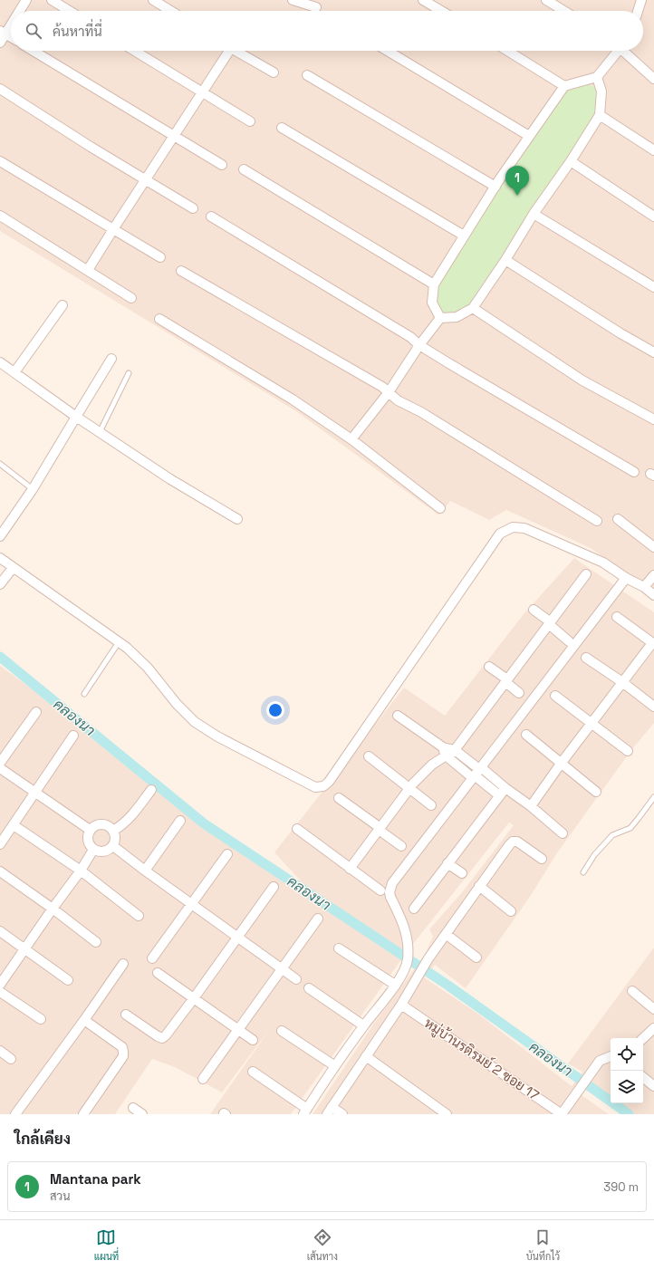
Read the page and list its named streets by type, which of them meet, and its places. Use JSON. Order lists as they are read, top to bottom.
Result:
{
  "streets": {
    "street": ["หมู่บ้านรติรมย์ 2 ซอย 17"]
  },
  "water": ["คลองนา"],
  "page": {
    "search": "ค้นหาที่นี่",
    "pins": "1",
    "heading": "ใกล้เคียง",
    "list": [
      {
        "mark": "1",
        "name": "Mantana park",
        "note": "สวน",
        "value": "390 m"
      }
    ],
    "nav": ["แผนที่", "เส้นทาง", "บันทึกไว้"]
  }
}
